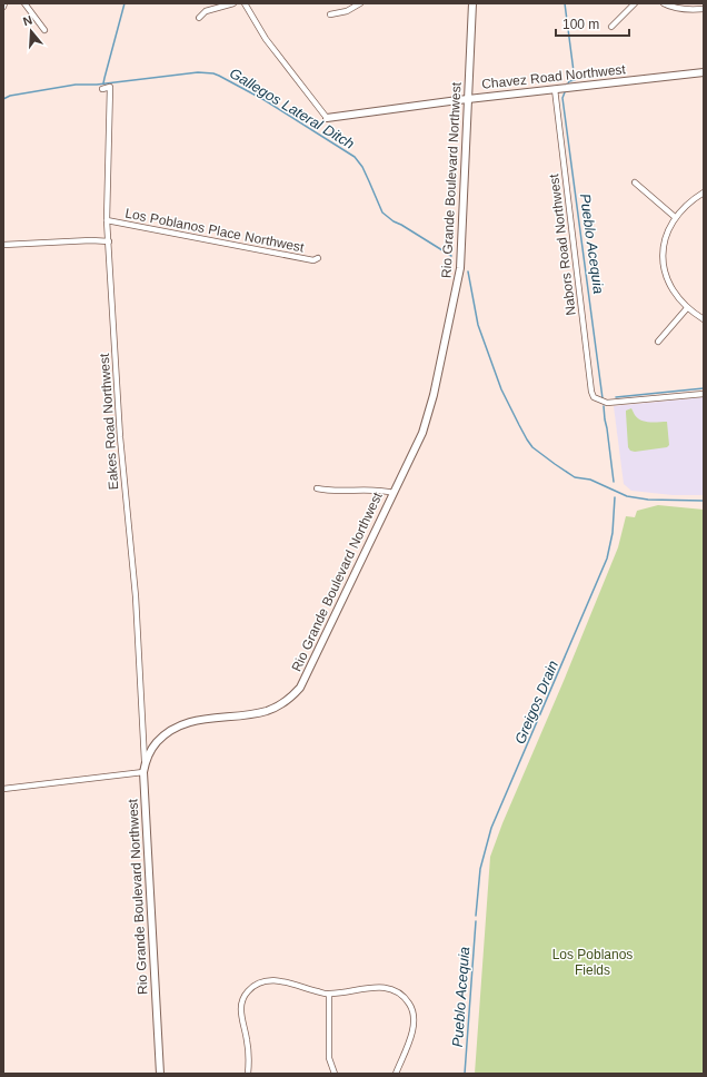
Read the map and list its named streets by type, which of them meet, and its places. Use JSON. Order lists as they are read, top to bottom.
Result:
{
  "streets": {
    "street": [
      "Chavez Road Northwest",
      "Rio Grande Boulevard Northwest",
      "Los Poblanos Place Northwest",
      "Nabors Road Northwest",
      "Eakes Road Northwest"
    ]
  },
  "crossings": [
    ["Chavez Road Northwest", "Rio Grande Boulevard Northwest"],
    ["Chavez Road Northwest", "Nabors Road Northwest"],
    ["Rio Grande Boulevard Northwest", "Eakes Road Northwest"],
    ["Los Poblanos Place Northwest", "Eakes Road Northwest"]
  ],
  "water": ["Gallegos Lateral Ditch", "Pueblo Acequia", "Greigos Drain"],
  "parks": ["Los Poblanos Fields"],
  "scale_bar": "100 m",
  "north": "top"
}
